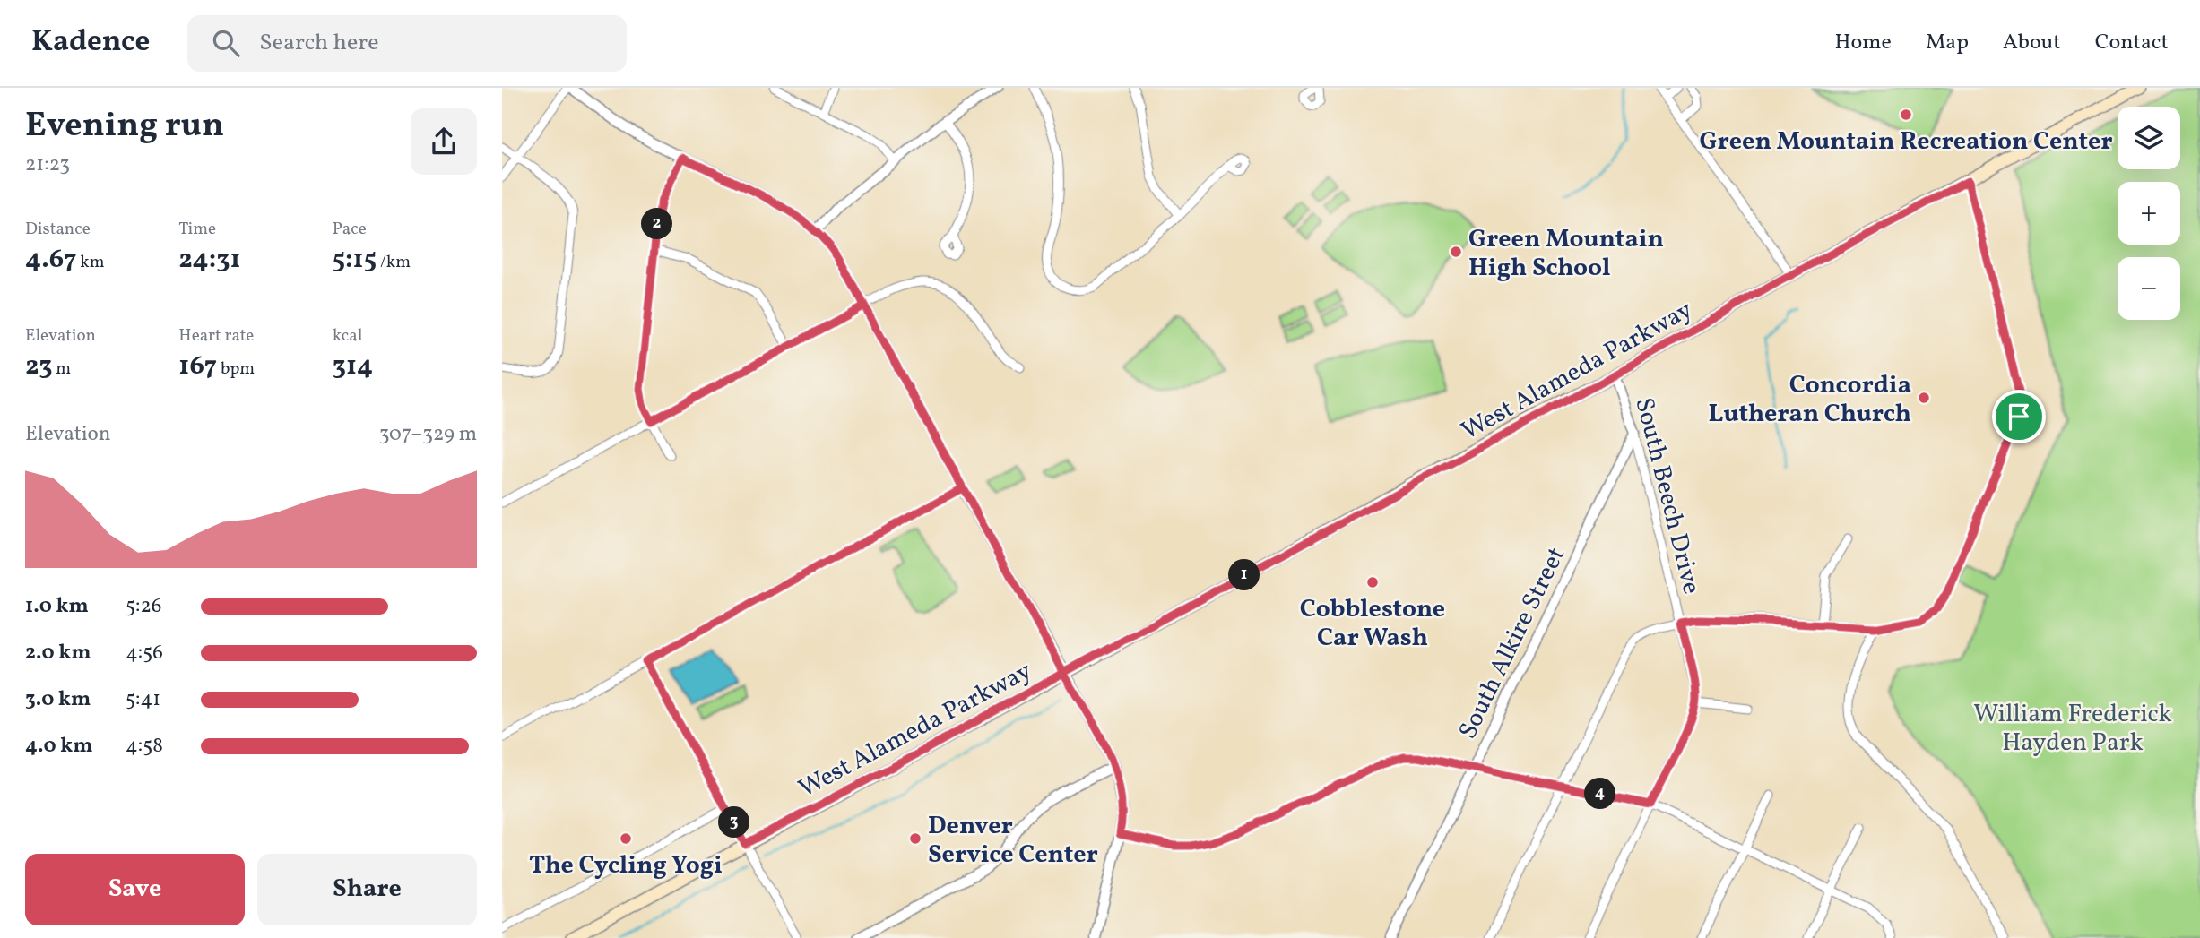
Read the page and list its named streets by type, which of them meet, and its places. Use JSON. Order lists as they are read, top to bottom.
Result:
{
  "streets": {
    "main road": ["West Alameda Parkway"],
    "street": ["South Beech Drive", "South Alkire Street"]
  },
  "crossings": [
    ["West Alameda Parkway", "South Beech Drive"],
    ["South Beech Drive", "South Alkire Street"]
  ],
  "parks": ["William Frederick Hayden Park"],
  "places": [
    "Green Mountain Recreation Center",
    "Green Mountain High School",
    "Concordia Lutheran Church",
    "Cobblestone Car Wash",
    "The Cycling Yogi",
    "Denver Service Center"
  ],
  "page": {
    "header": "Kadence",
    "search": "Search here",
    "nav": [
      "Home",
      "Map",
      "About",
      "Contact"
    ],
    "heading": ["Evening run", "21:23"],
    "map_buttons": ["+", "−"],
    "stats": [
      ["Distance", "4.67 km"],
      ["Time", "24:31"],
      ["Pace", "5:15 /km"],
      ["Elevation", "23 m"],
      ["Heart rate", "167 bpm"],
      ["kcal", "314"]
    ],
    "pins": [
      "2",
      "1",
      "4",
      "3"
    ],
    "chart": ["Elevation", "307–329 m"],
    "list": [
      {
        "name": "1.0 km",
        "note": "5:26"
      },
      {
        "name": "2.0 km",
        "note": "4:56"
      },
      {
        "name": "3.0 km",
        "note": "5:41"
      },
      {
        "name": "4.0 km",
        "note": "4:58"
      }
    ],
    "buttons": ["Save", "Share"]
  }
}
